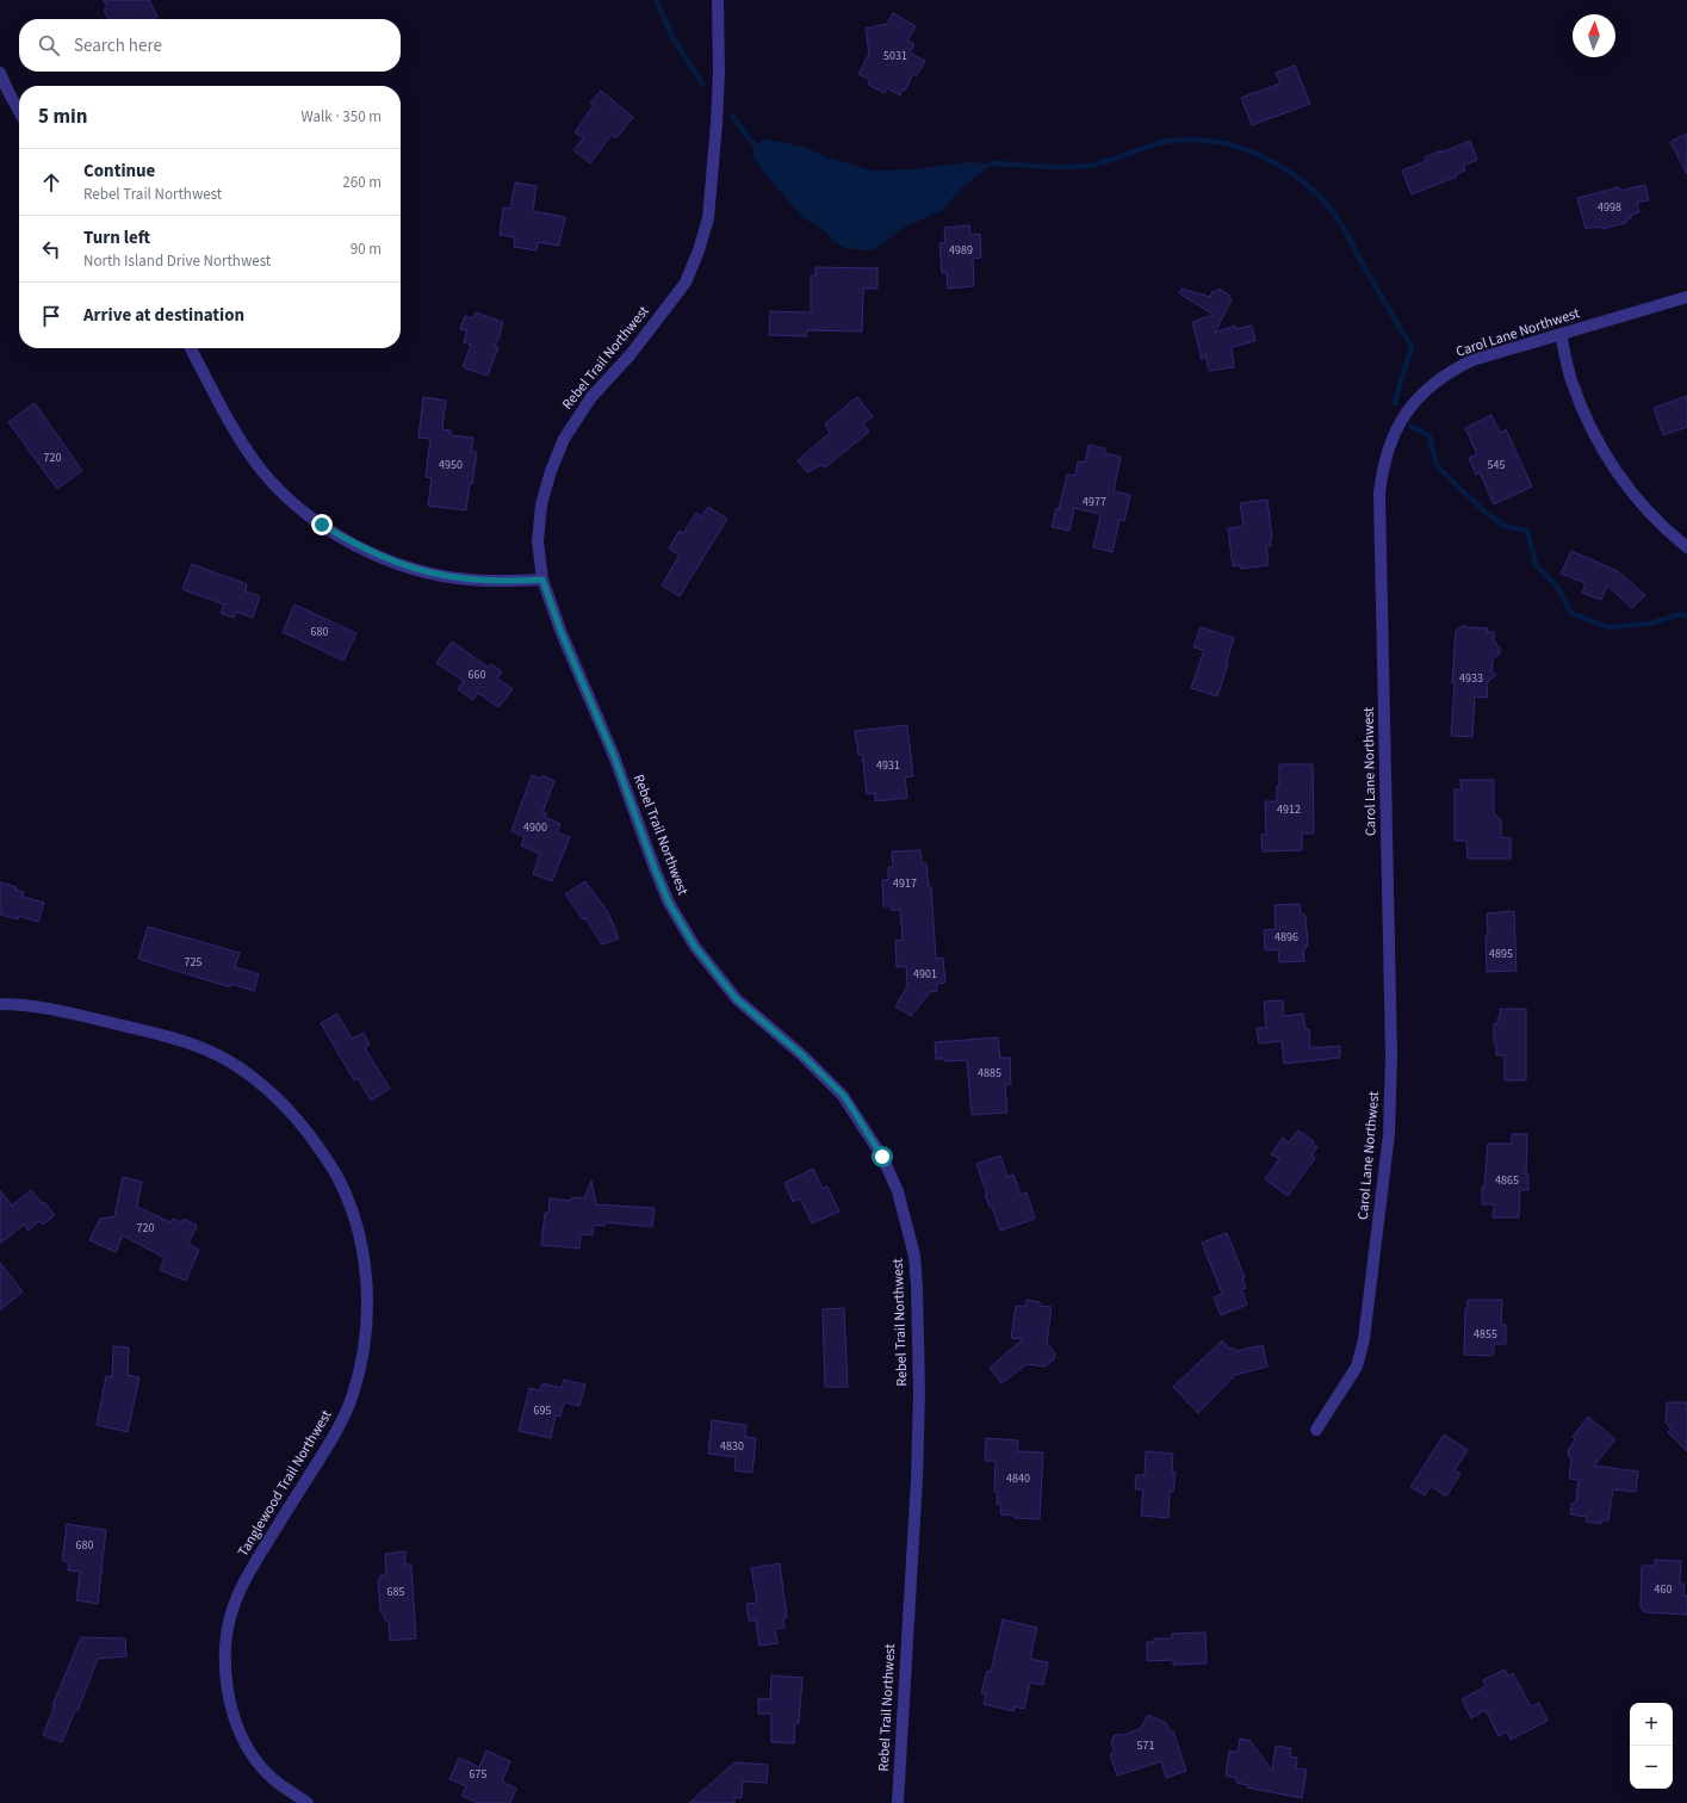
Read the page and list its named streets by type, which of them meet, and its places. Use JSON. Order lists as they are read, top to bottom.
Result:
{
  "streets": {
    "street": ["Carol Lane Northwest", "Rebel Trail Northwest", "Tanglewood Trail Northwest"]
  },
  "house_numbers": [
    "5031",
    "4998",
    "4989",
    "720",
    "4950",
    "545",
    "4977",
    "680",
    "660",
    "4933",
    "4931",
    "4912",
    "4900",
    "4917",
    "4896",
    "4895",
    "725",
    "4901",
    "4885",
    "4865",
    "720",
    "4855",
    "695",
    "4830",
    "4840",
    "680",
    "460",
    "685",
    "571",
    "675"
  ],
  "north": "top",
  "page": {
    "search": "Search here",
    "heading": ["5 min", "Walk · 350 m"],
    "list": [
      ["Continue", "Rebel Trail Northwest", "260 m"],
      ["Turn left", "North Island Drive Northwest", "90 m"],
      "Arrive at destination"
    ],
    "map_buttons": ["+", "−"]
  }
}
